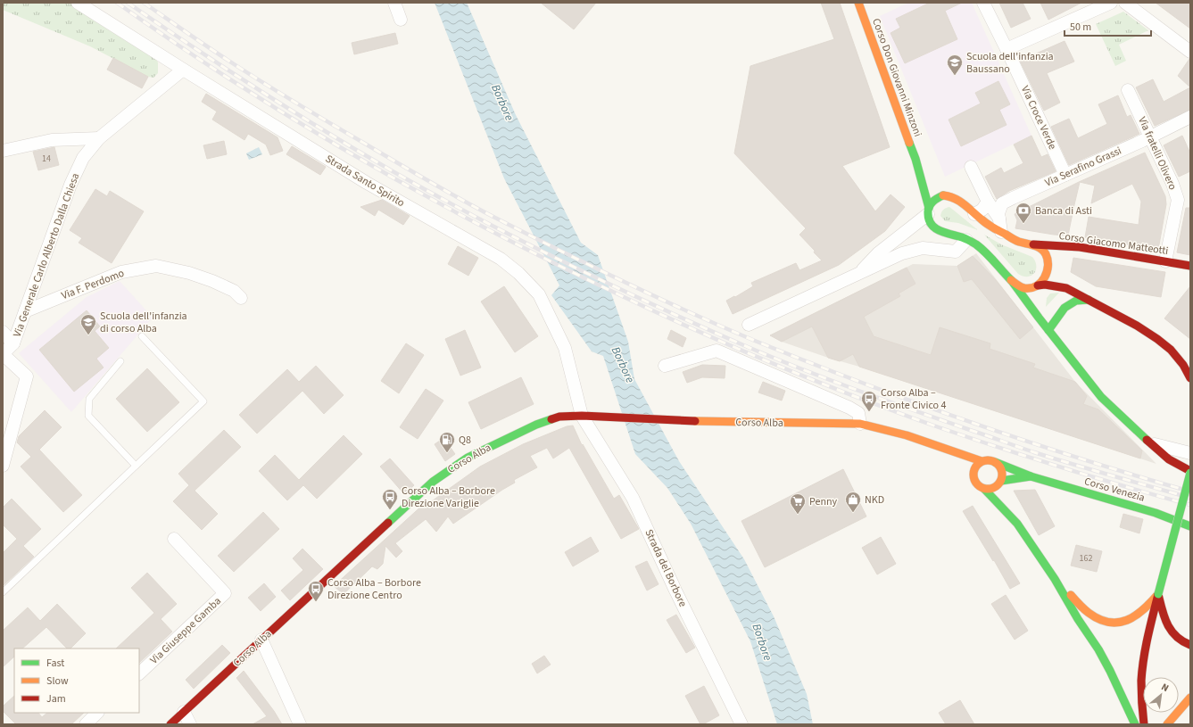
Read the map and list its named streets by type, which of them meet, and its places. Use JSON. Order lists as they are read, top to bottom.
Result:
{
  "streets": {
    "street": [
      "Corso Don Giovanni Minzoni",
      "Via Croce Verde",
      "Via fratelli Olivero",
      "Via Serafino Grassi",
      "Strada Santo Spirito",
      "Corso Giacomo Matteotti",
      "Via Generale Carlo Alberto Dalla Chiesa",
      "Via F. Perdomo",
      "Corso Alba",
      "Corso Venezia",
      "Strada del Borbore",
      "Via Giuseppe Gamba"
    ]
  },
  "crossings": [
    ["Via Croce Verde", "Via Serafino Grassi"],
    ["Via fratelli Olivero", "Via Serafino Grassi"],
    ["Via fratelli Olivero", "Corso Giacomo Matteotti"],
    ["Via Serafino Grassi", "Corso Giacomo Matteotti"],
    ["Strada Santo Spirito", "Via Generale Carlo Alberto Dalla Chiesa"],
    ["Strada Santo Spirito", "Corso Alba"],
    ["Strada Santo Spirito", "Strada del Borbore"],
    ["Via Generale Carlo Alberto Dalla Chiesa", "Via F. Perdomo"],
    ["Corso Alba", "Corso Venezia"],
    ["Corso Alba", "Strada del Borbore"]
  ],
  "water": ["Borbore"],
  "places": {
    "school or university": ["Scuola dell'infanzia Baussano", "Scuola dell'infanzia di corso Alba"],
    "bank": ["Banca di Asti"],
    "bus stop": ["Corso Alba – Fronte Civico 4", "Corso Alba – Borbore Direzione Variglie", "Corso Alba – Borbore Direzione Centro"],
    "fuel station": ["Q8"],
    "shop": ["NKD"],
    "supermarket": ["Penny"]
  },
  "house_numbers": ["14", "162"],
  "legend": ["Fast", "Slow", "Jam"],
  "scale_bar": "50 m",
  "north": "top right"
}
